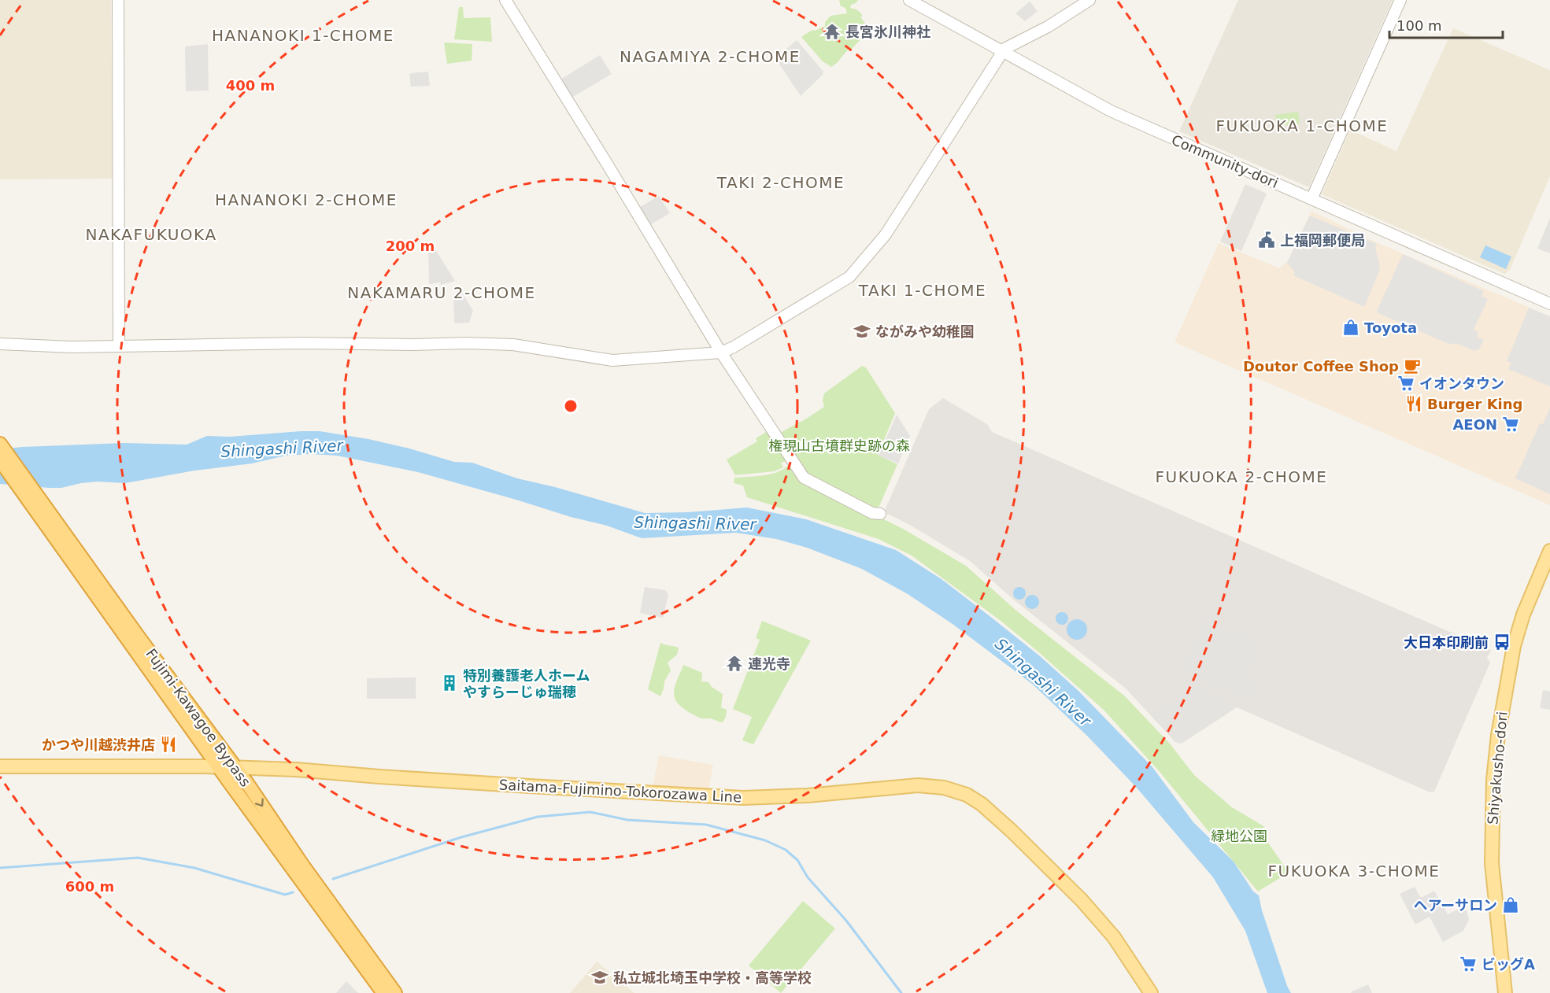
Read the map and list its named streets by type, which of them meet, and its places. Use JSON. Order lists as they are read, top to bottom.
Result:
{
  "streets": {
    "highway": ["Fujimi-Kawagoe Bypass"],
    "main road": ["Shiyakusho-dori", "Saitama-Fujimino-Tokorozawa Line"],
    "street": ["Community-dori"]
  },
  "crossings": [
    ["Fujimi-Kawagoe Bypass", "Saitama-Fujimino-Tokorozawa Line"]
  ],
  "districts": [
    "HANANOKI 1-CHOME",
    "NAGAMIYA 2-CHOME",
    "FUKUOKA 1-CHOME",
    "TAKI 2-CHOME",
    "HANANOKI 2-CHOME",
    "NAKAFUKUOKA",
    "TAKI 1-CHOME",
    "NAKAMARU 2-CHOME",
    "FUKUOKA 2-CHOME",
    "FUKUOKA 3-CHOME"
  ],
  "water": ["Shingashi River"],
  "parks": ["権現山古墳群史跡の森", "緑地公園"],
  "places": {
    "temple": ["長宮氷川神社", "連光寺"],
    "public building": ["上福岡郵便局"],
    "shop": ["Toyota", "ヘアーサロン"],
    "school or university": ["ながみや幼稚園", "私立城北埼玉中学校・高等学校"],
    "cafe": ["Doutor Coffee Shop"],
    "supermarket": ["イオンタウン", "AEON", "ビッグA"],
    "restaurant": ["Burger King", "かつや川越渋井店"],
    "bus stop": ["大日本印刷前"],
    "building": ["特別養護老人ホーム やすらーじゅ瑞穂"]
  },
  "scale_bar": "100 m",
  "rings": ["400 m", "200 m", "600 m"]
}
